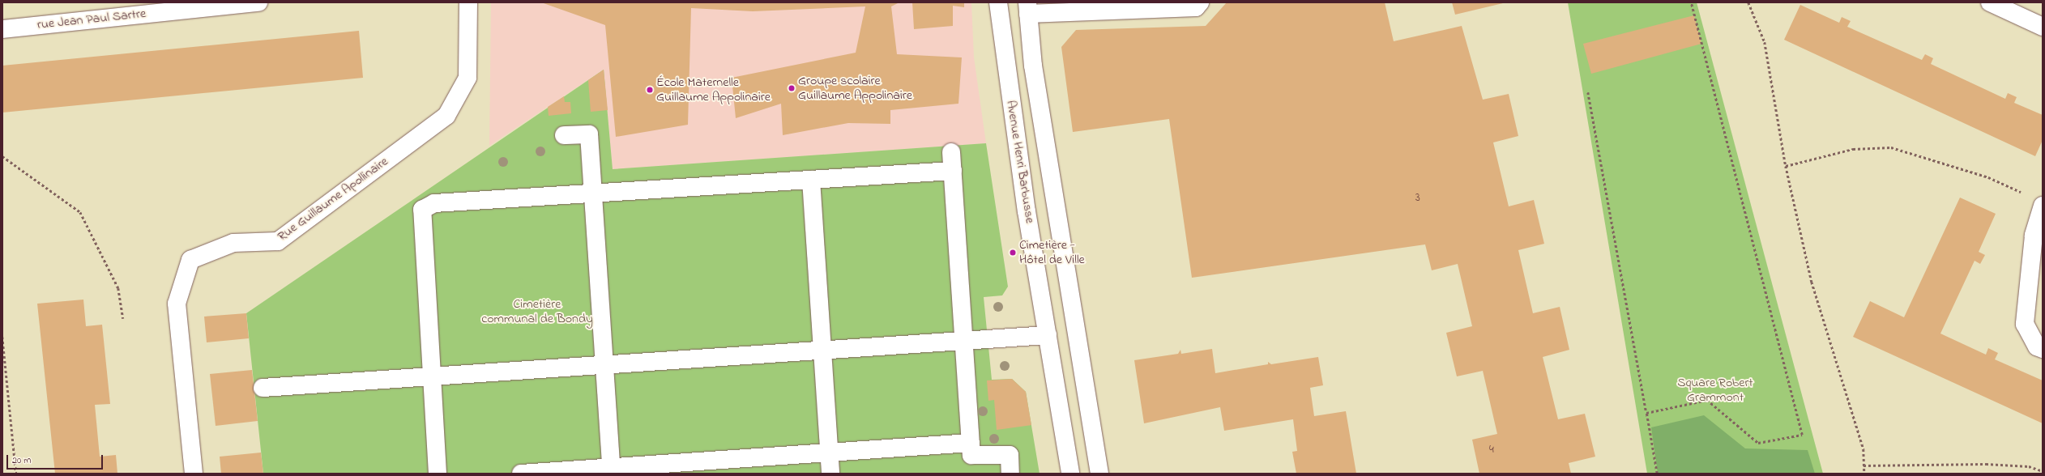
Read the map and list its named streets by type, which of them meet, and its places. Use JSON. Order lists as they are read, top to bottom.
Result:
{
  "streets": {
    "street": ["rue Jean Paul Sartre", "Avenue Henri Barbusse", "Rue Guillaume Apollinaire"]
  },
  "parks": ["Cimetière communal de Bondy", "Square Robert Grammont"],
  "places": ["Groupe scolaire Guillaume Appolinaire", "École Maternelle Guillaume Appolinaire", "Cimetière - Hôtel de Ville"],
  "house_numbers": ["3", "4"],
  "scale_bar": "20 m"
}
